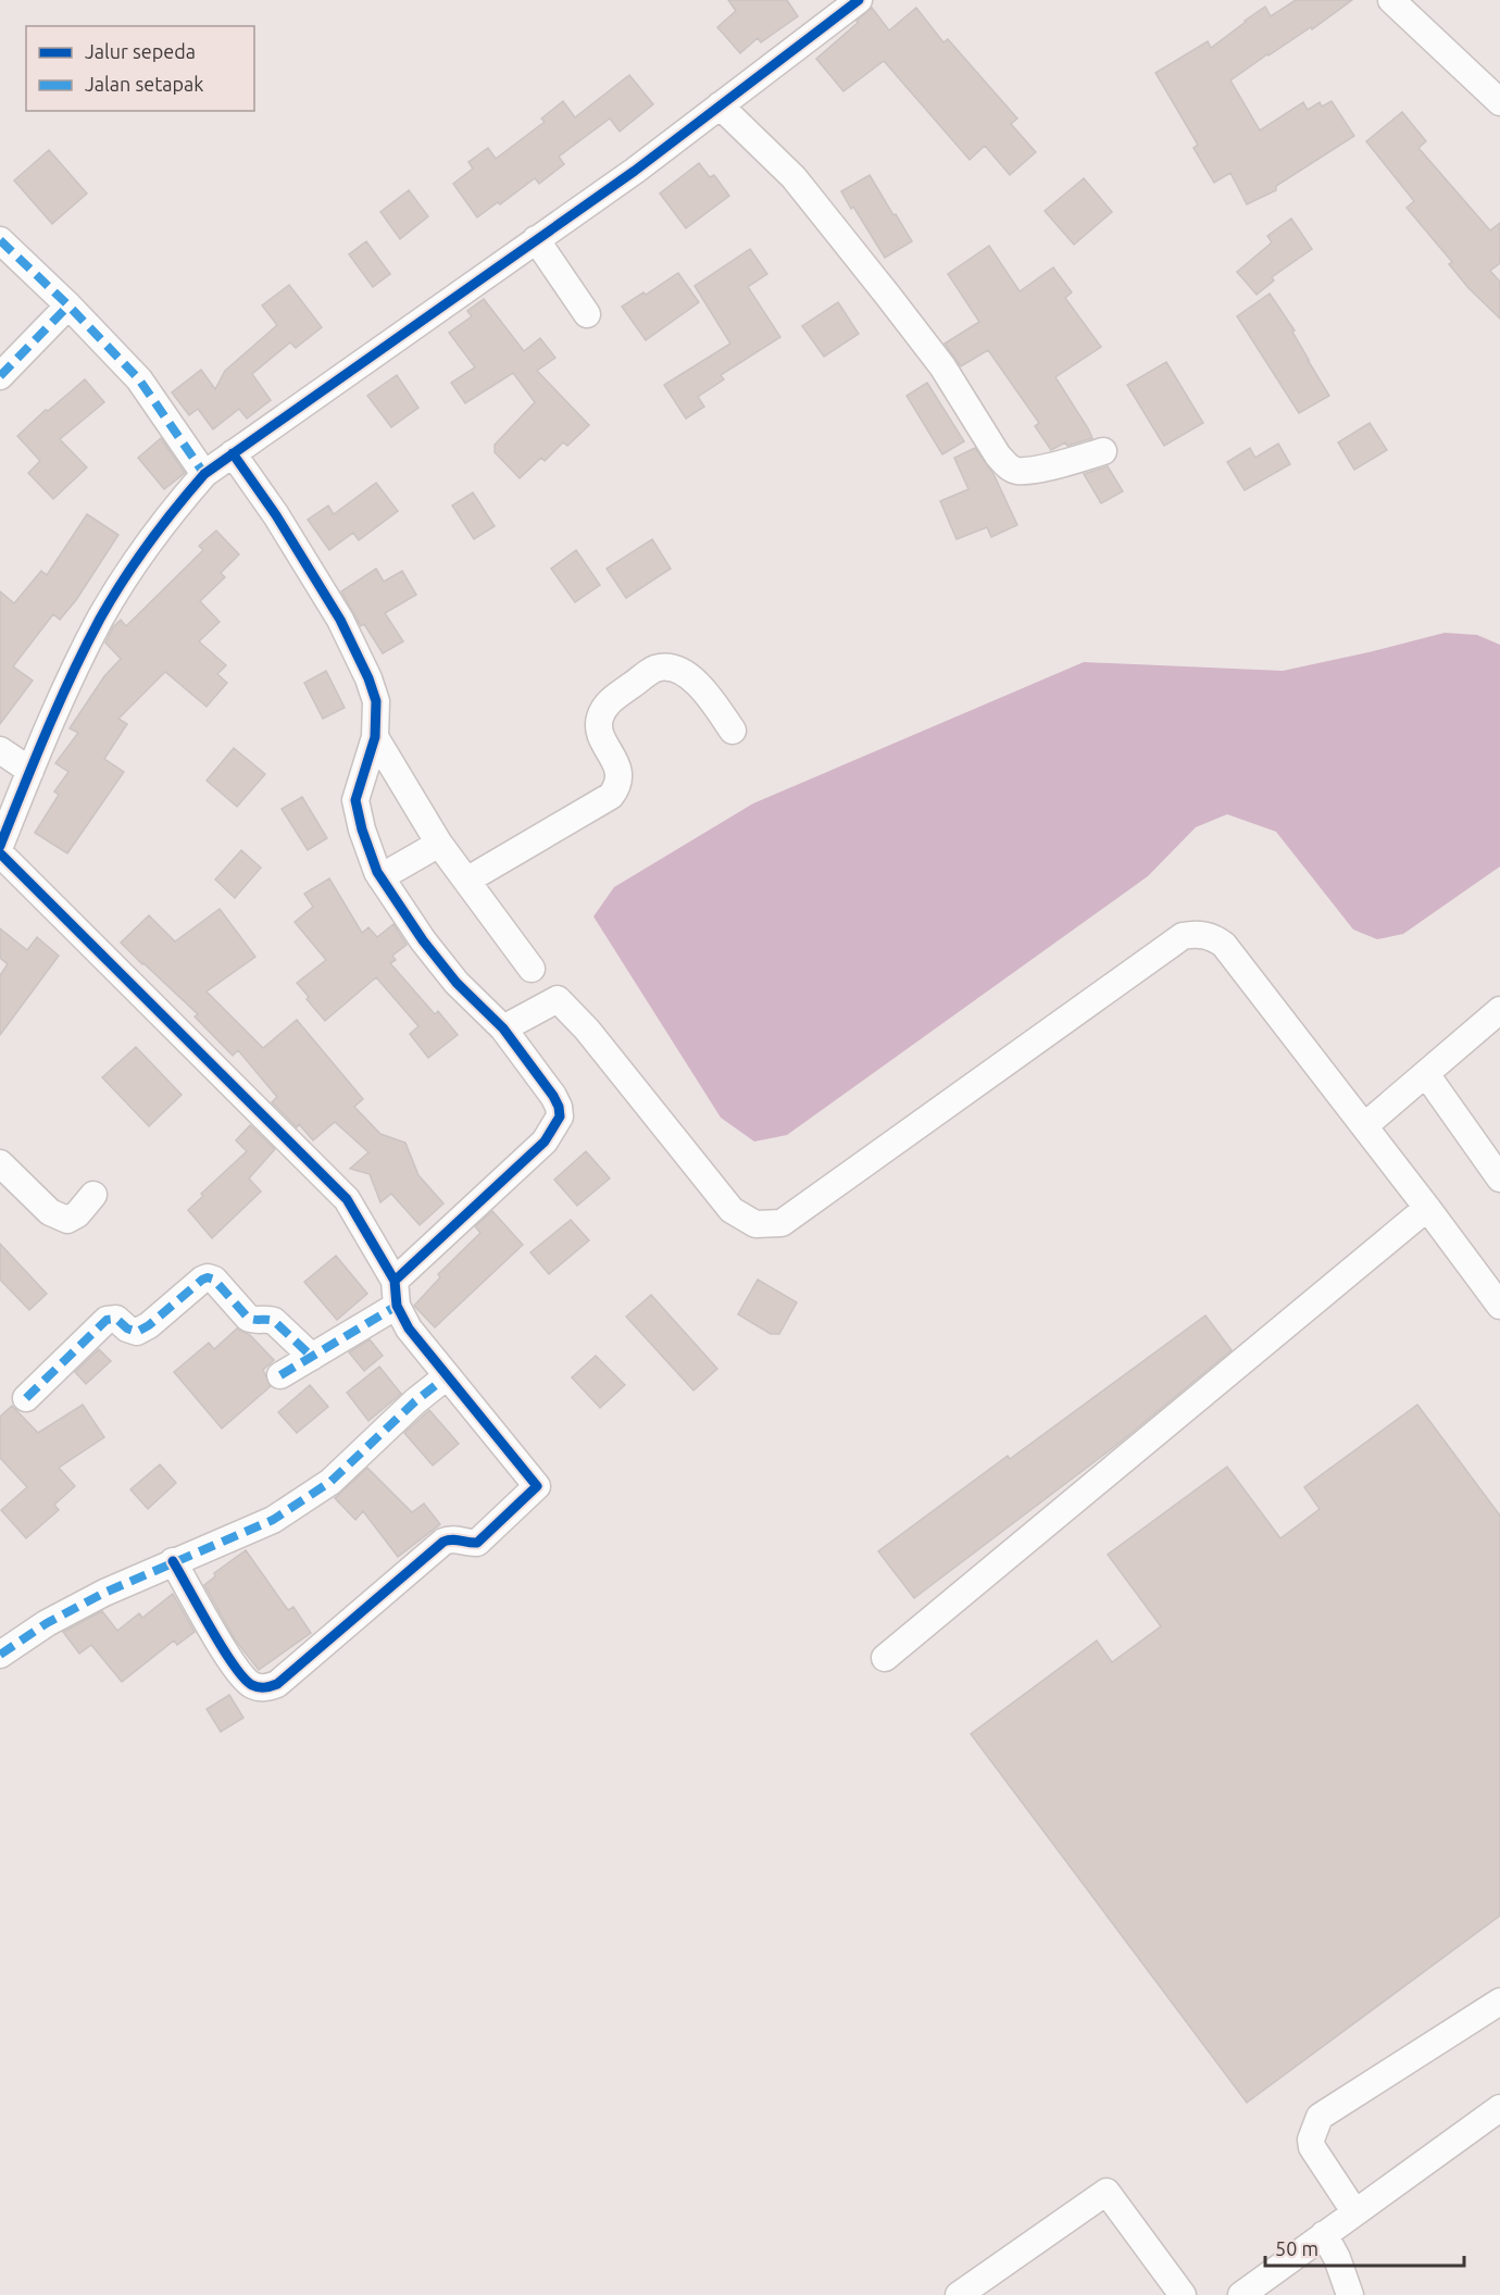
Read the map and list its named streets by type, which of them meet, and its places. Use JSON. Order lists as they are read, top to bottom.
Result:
{
  "legend": ["Jalur sepeda", "Jalan setapak"],
  "scale_bar": "50 m"
}
